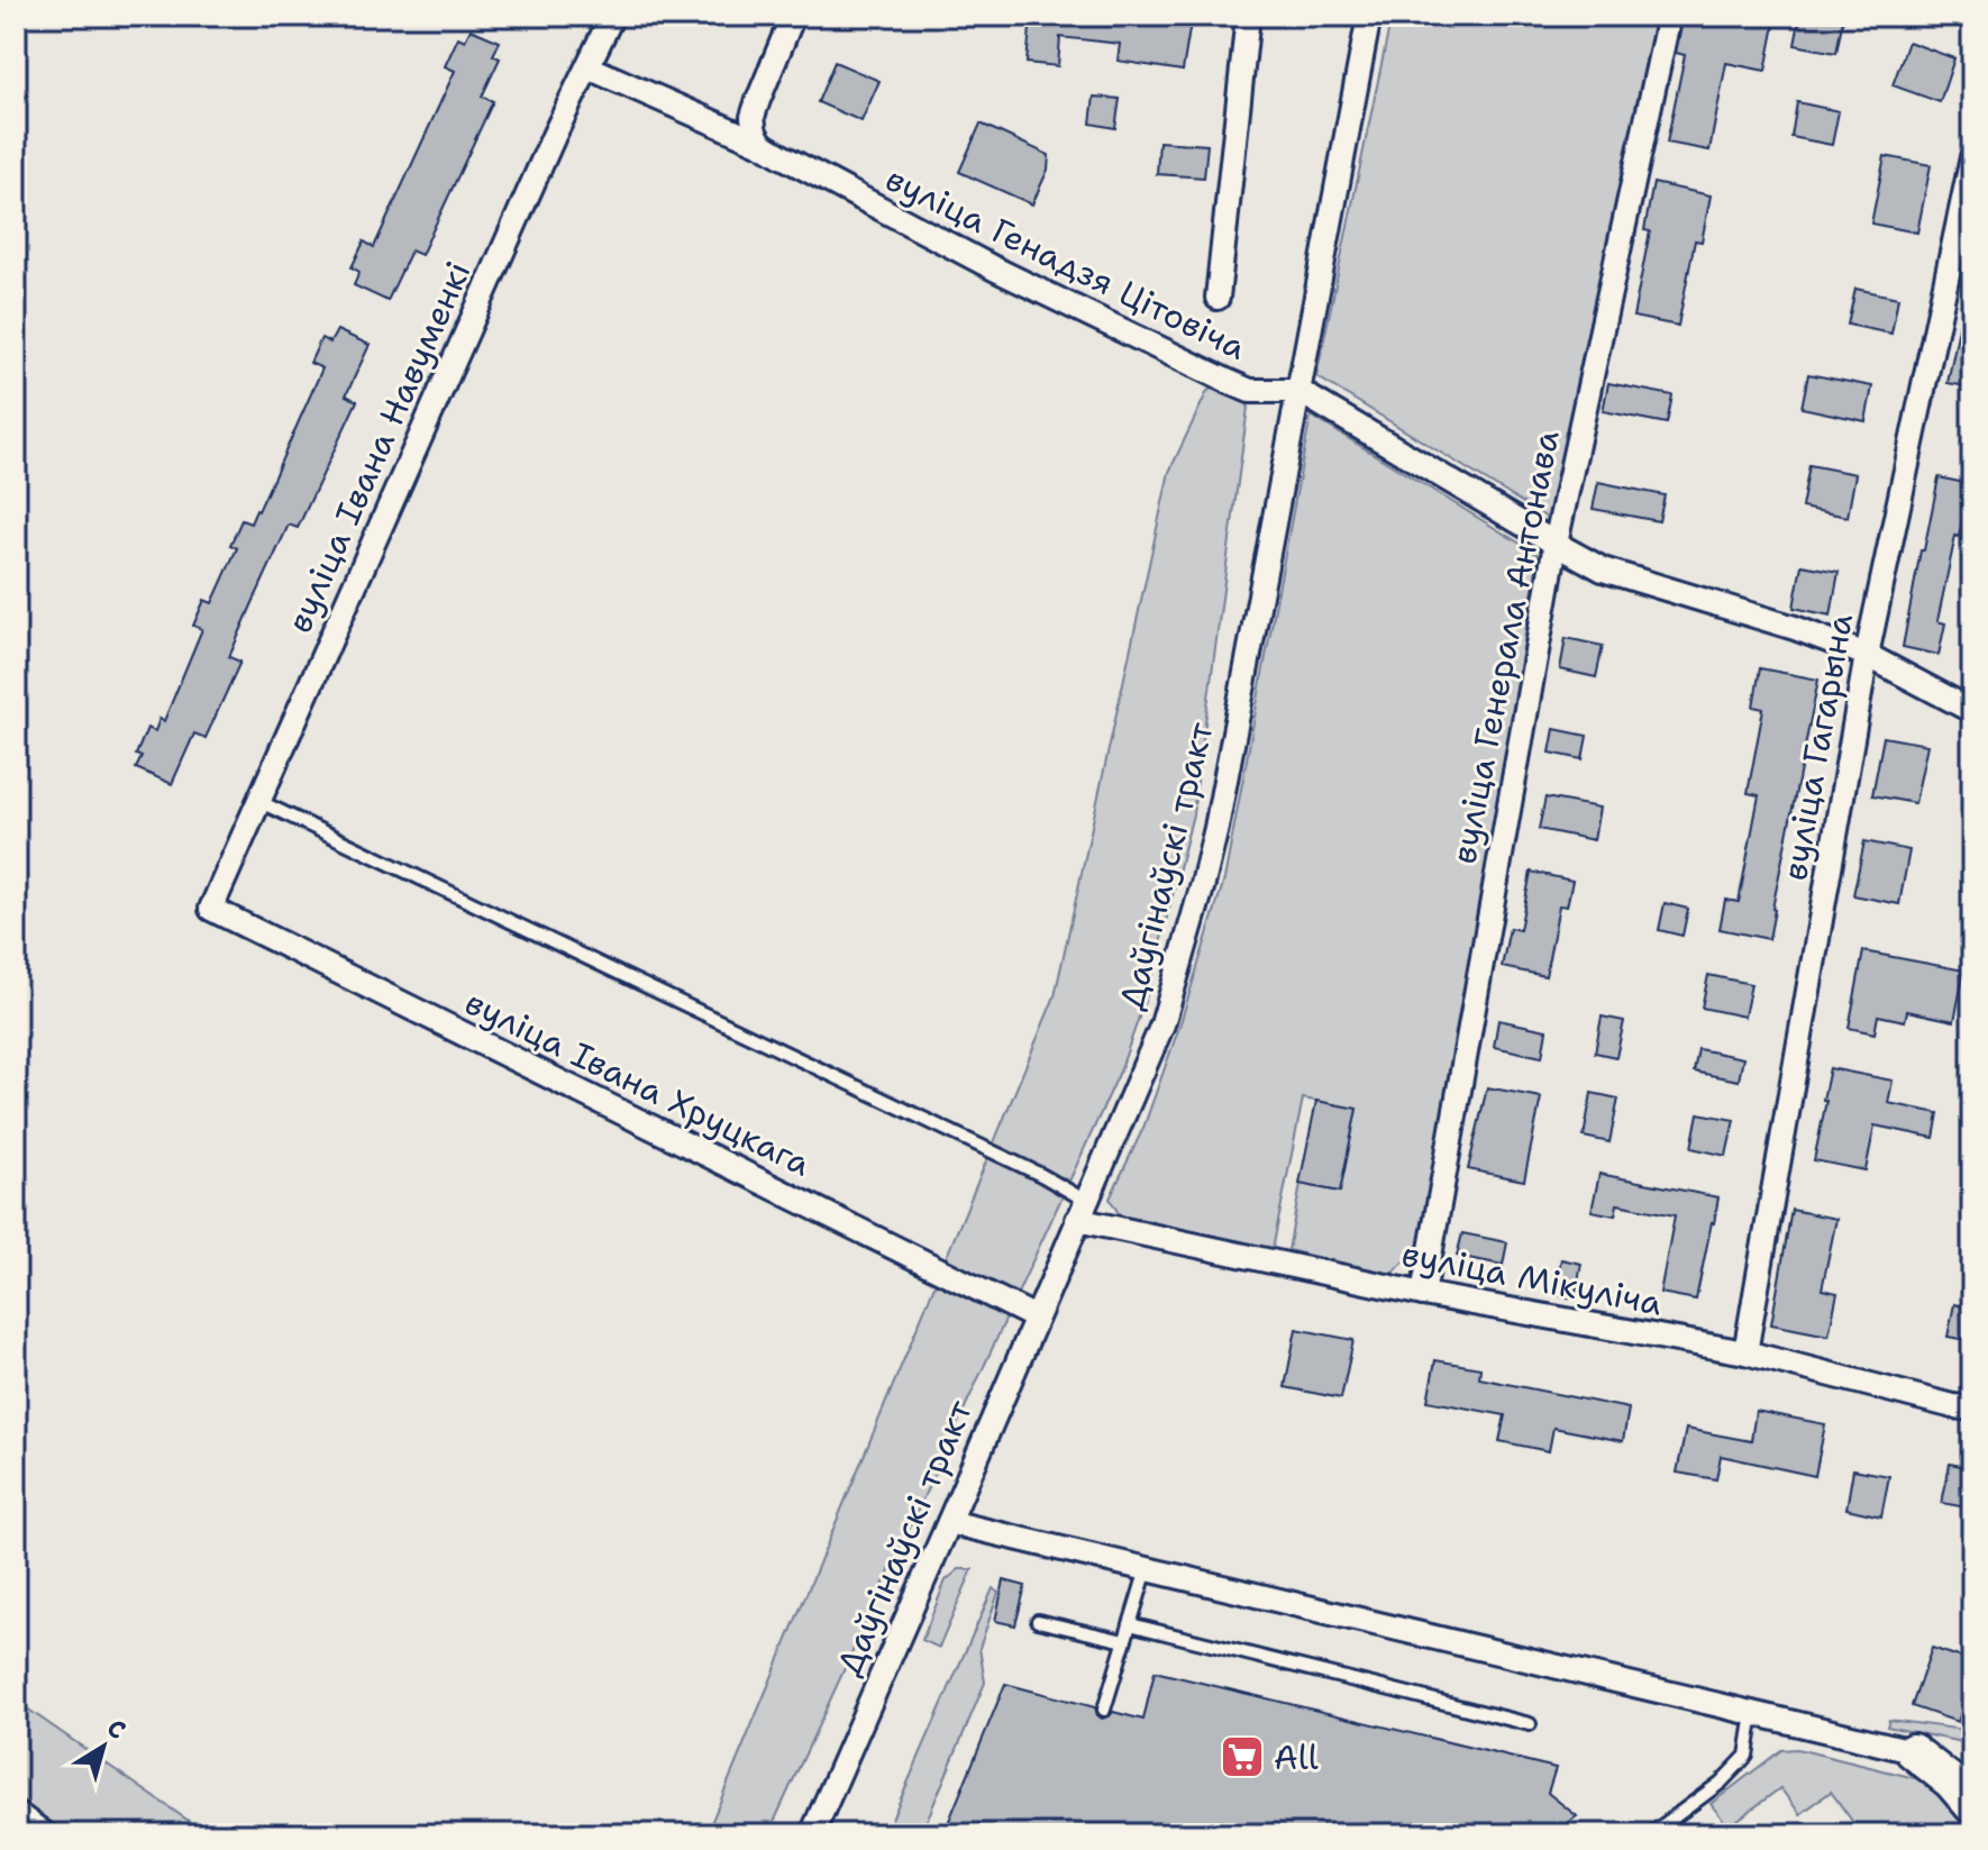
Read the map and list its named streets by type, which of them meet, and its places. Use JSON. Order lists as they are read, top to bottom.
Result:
{
  "streets": {
    "street": [
      "вуліца Генадзя Цітовіча",
      "вуліца Івана Навуменкі",
      "вуліца Генерала Антонава",
      "вуліца Гагарына",
      "Даўгінаўскі тракт",
      "вуліца Івана Хруцкага",
      "вуліца Мікуліча"
    ]
  },
  "crossings": [
    ["вуліца Генадзя Цітовіча", "вуліца Івана Навуменкі"],
    ["вуліца Генадзя Цітовіча", "Даўгінаўскі тракт"],
    ["вуліца Івана Навуменкі", "вуліца Івана Хруцкага"],
    ["вуліца Генерала Антонава", "вуліца Мікуліча"],
    ["вуліца Гагарына", "вуліца Мікуліча"],
    ["Даўгінаўскі тракт", "вуліца Івана Хруцкага"],
    ["Даўгінаўскі тракт", "вуліца Мікуліча"]
  ],
  "places": {
    "supermarket": ["All"]
  },
  "north": "top right"
}
